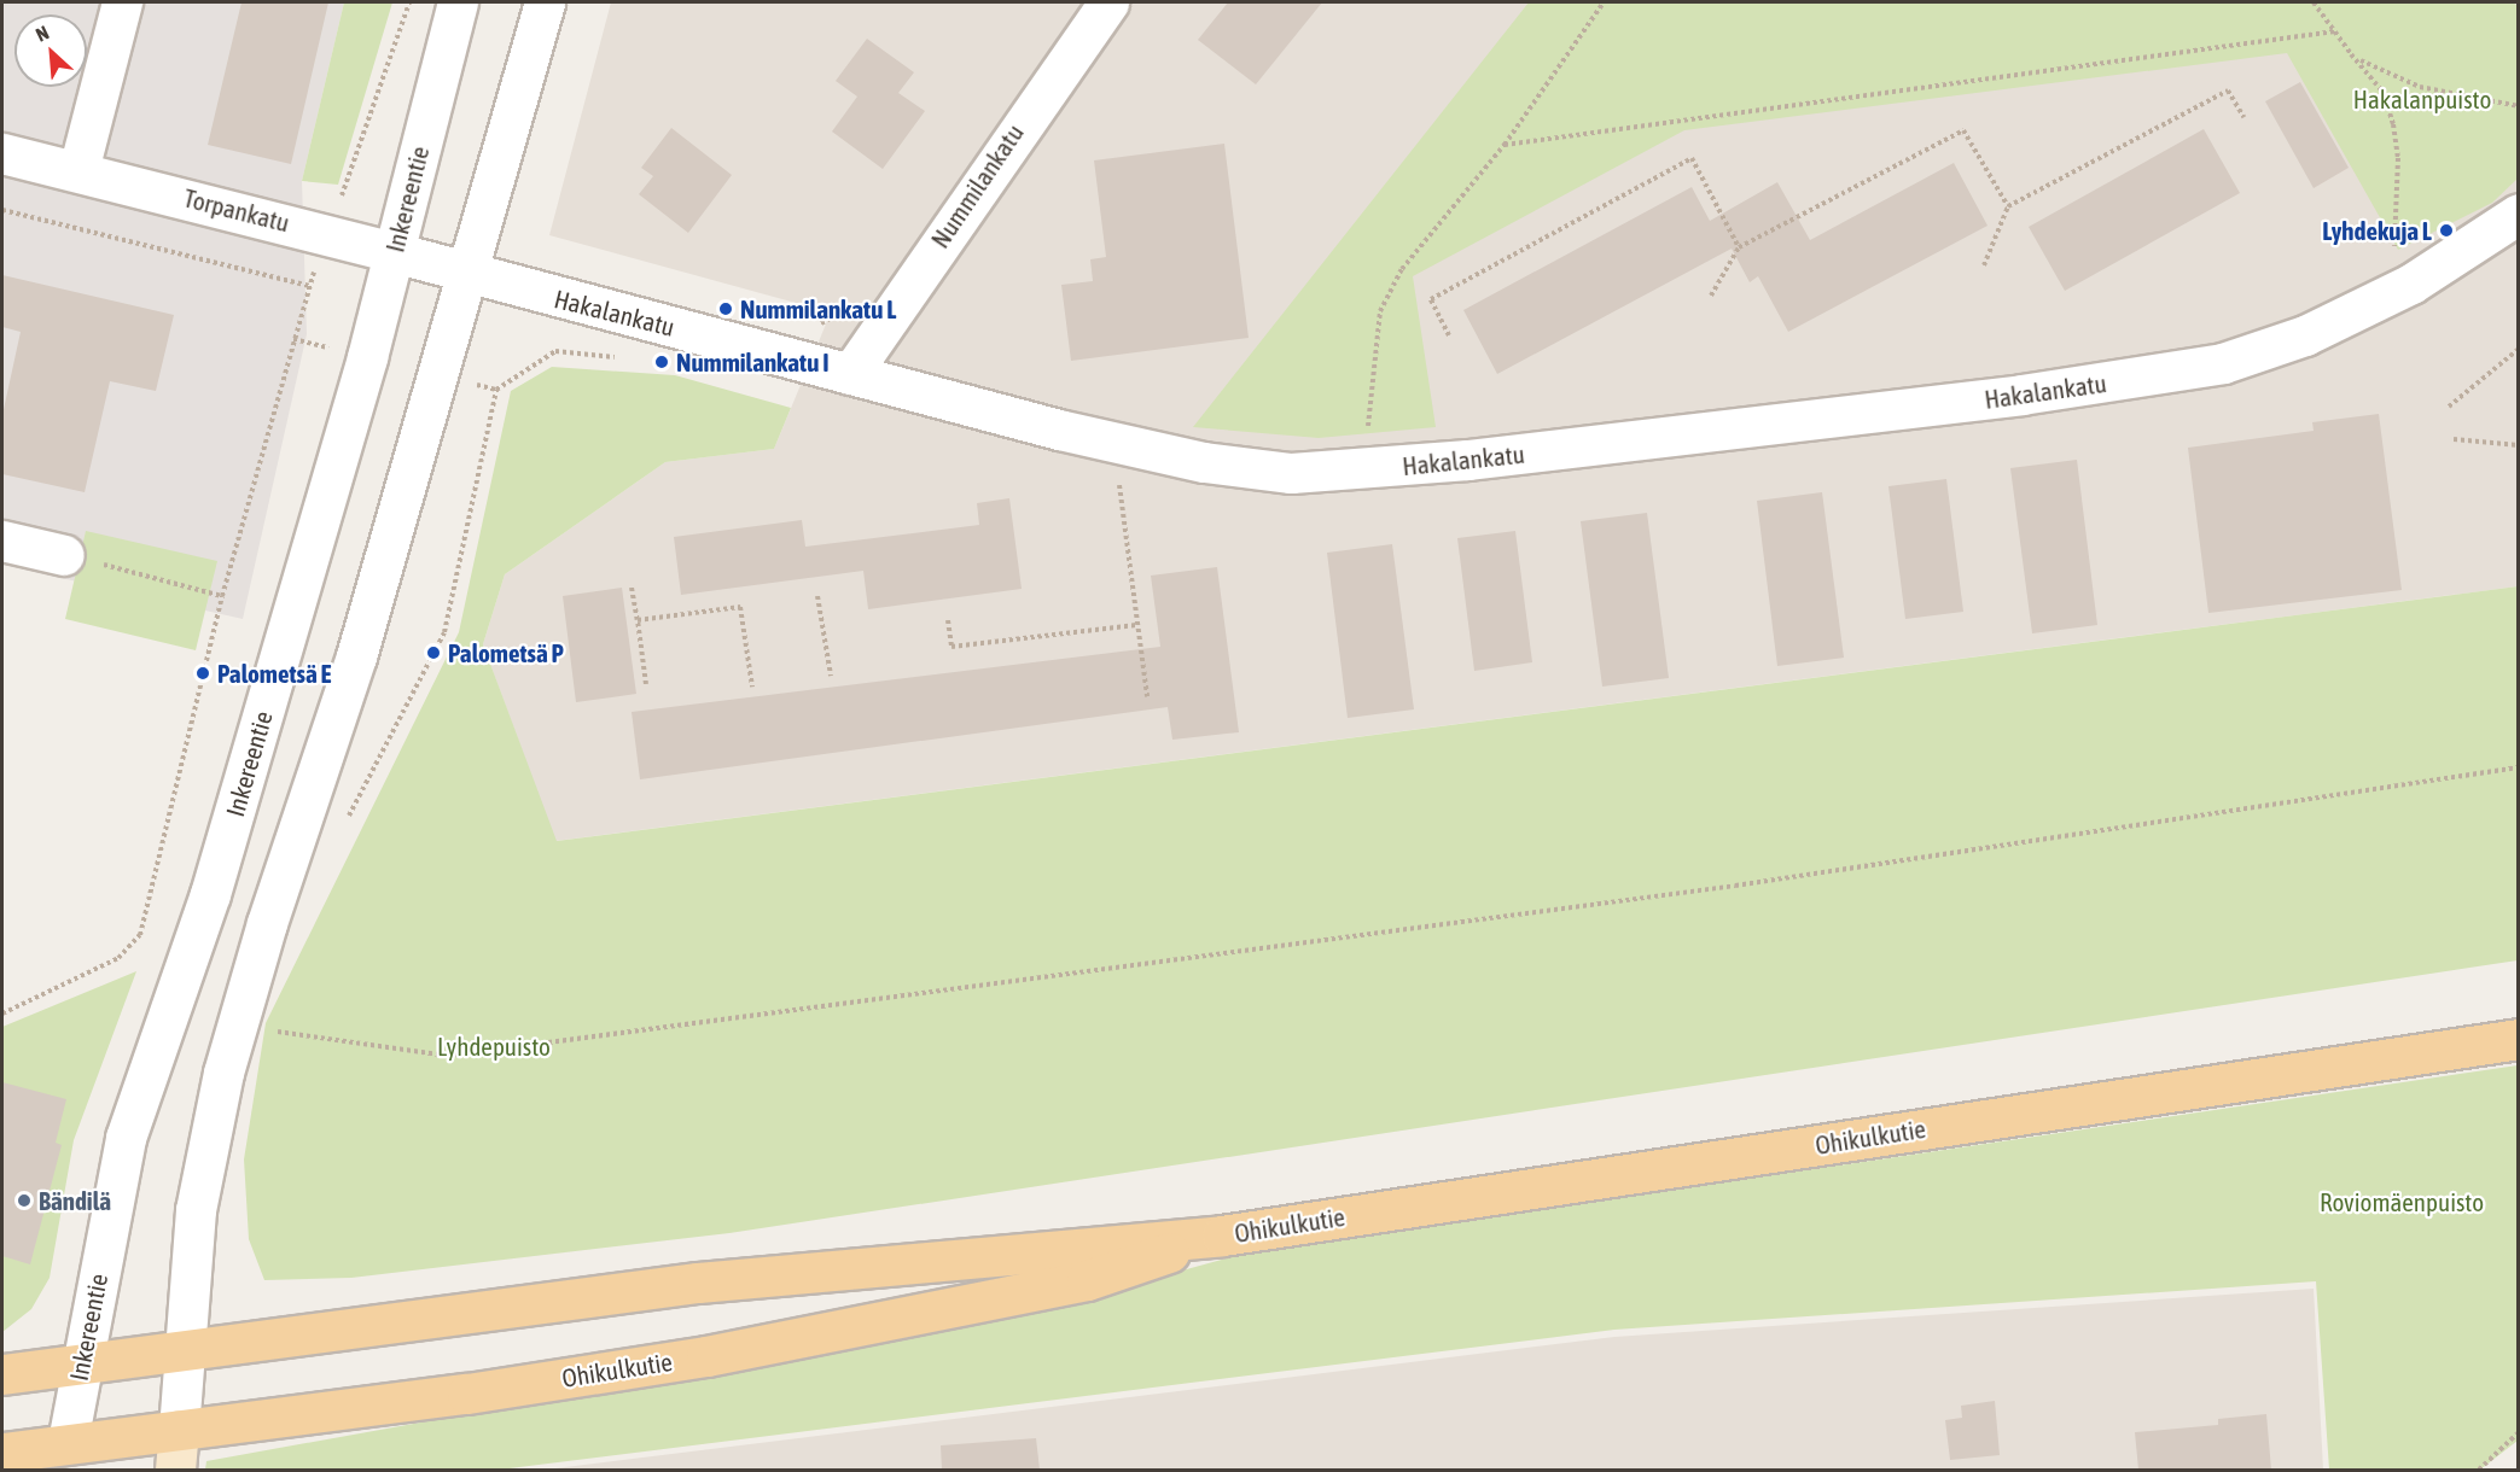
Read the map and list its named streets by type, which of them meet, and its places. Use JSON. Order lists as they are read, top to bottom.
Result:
{
  "streets": {
    "main road": ["Ohikulkutie"],
    "street": [
      "Nummilankatu",
      "Inkereentie",
      "Torpankatu",
      "Hakalankatu"
    ]
  },
  "crossings": [
    ["Nummilankatu", "Hakalankatu"],
    ["Inkereentie", "Torpankatu"],
    ["Inkereentie", "Hakalankatu"],
    ["Inkereentie", "Ohikulkutie"],
    ["Torpankatu", "Hakalankatu"]
  ],
  "parks": ["Hakalanpuisto", "Lyhdepuisto", "Roviomäenpuisto"],
  "places": [
    "Lyhdekuja L",
    "Nummilankatu L",
    "Nummilankatu I",
    "Palometsä P",
    "Palometsä E",
    "Bändilä"
  ],
  "north": "top left"
}
